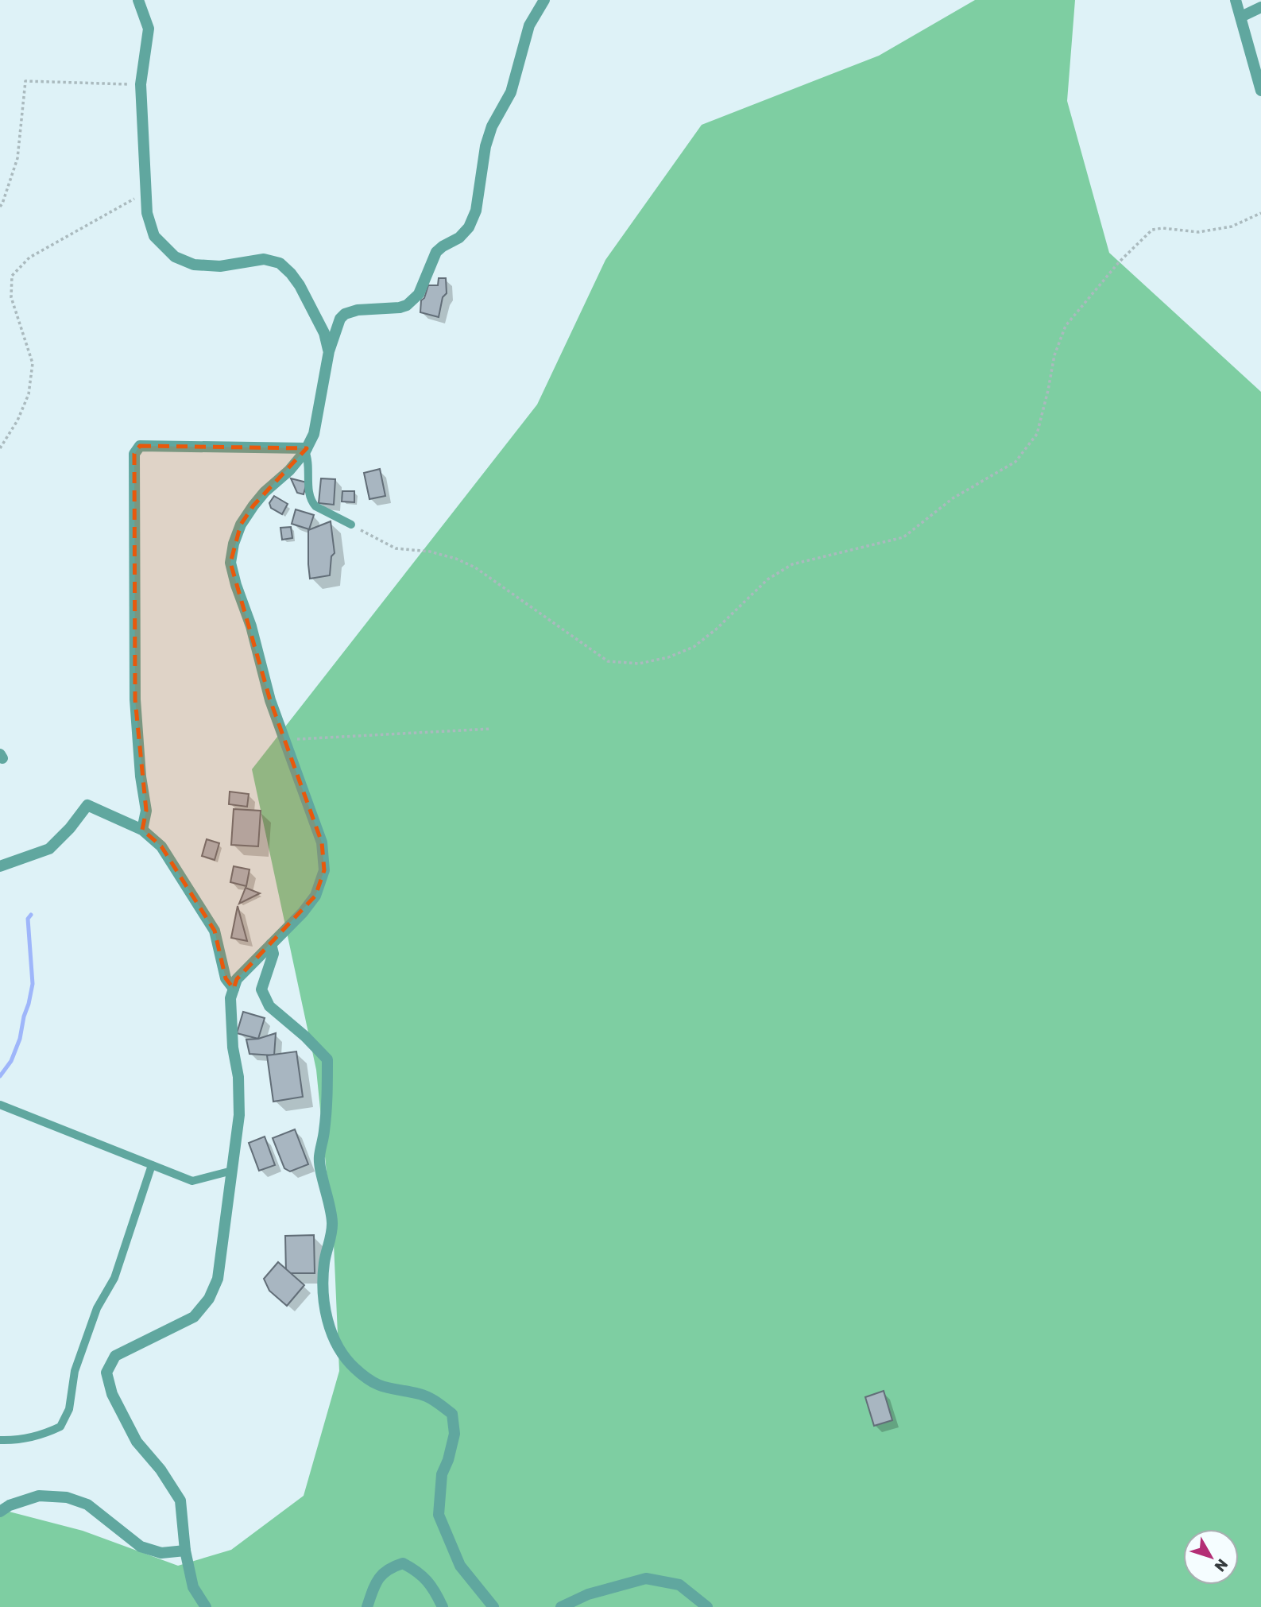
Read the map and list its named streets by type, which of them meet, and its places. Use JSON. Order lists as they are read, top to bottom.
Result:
{
  "north": "bottom right"
}
